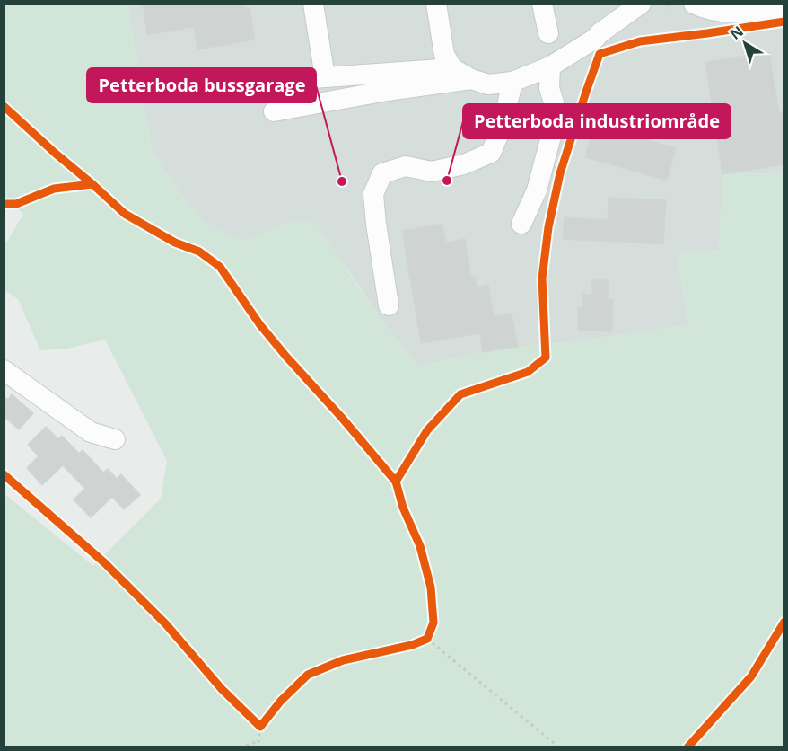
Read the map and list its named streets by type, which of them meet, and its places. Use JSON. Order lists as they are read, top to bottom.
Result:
{
  "places": ["Petterboda industriområde", "Petterboda bussgarage"],
  "north": "top left"
}
